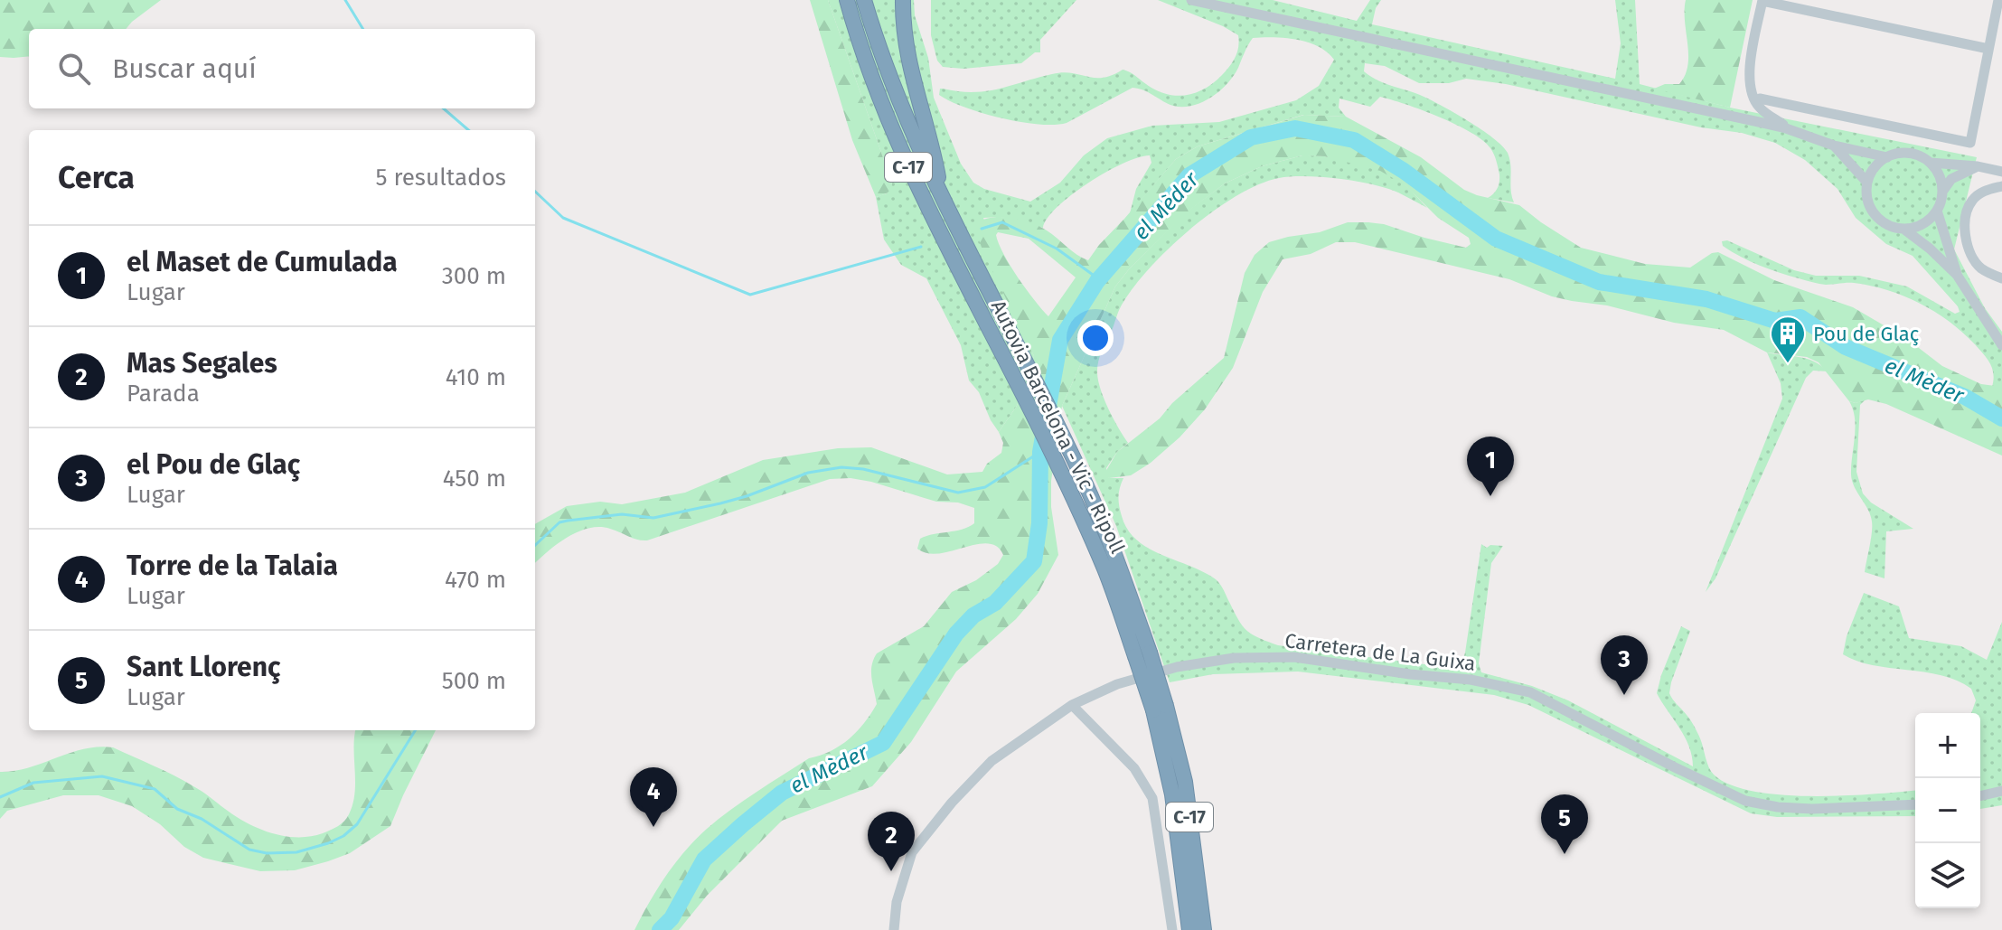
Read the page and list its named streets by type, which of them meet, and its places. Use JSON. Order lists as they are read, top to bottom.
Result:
{
  "streets": {
    "highway": ["C-17", "Autovia Barcelona - Vic - Ripoll"],
    "street": ["Carretera de La Guixa"]
  },
  "water": ["el Mèder"],
  "places": {
    "building": ["Pou de Glaç"]
  },
  "page": {
    "search": "Buscar aquí",
    "heading": ["Cerca", "5 resultados"],
    "list": [
      {
        "mark": "1",
        "name": "el Maset de Cumulada",
        "note": "Lugar",
        "value": "300 m"
      },
      {
        "mark": "2",
        "name": "Mas Segales",
        "note": "Parada",
        "value": "410 m"
      },
      {
        "mark": "3",
        "name": "el Pou de Glaç",
        "note": "Lugar",
        "value": "450 m"
      },
      {
        "mark": "4",
        "name": "Torre de la Talaia",
        "note": "Lugar",
        "value": "470 m"
      },
      {
        "mark": "5",
        "name": "Sant Llorenç",
        "note": "Lugar",
        "value": "500 m"
      }
    ],
    "pins": [
      "1",
      "3",
      "4",
      "5",
      "2"
    ],
    "map_buttons": ["+", "−"]
  }
}
